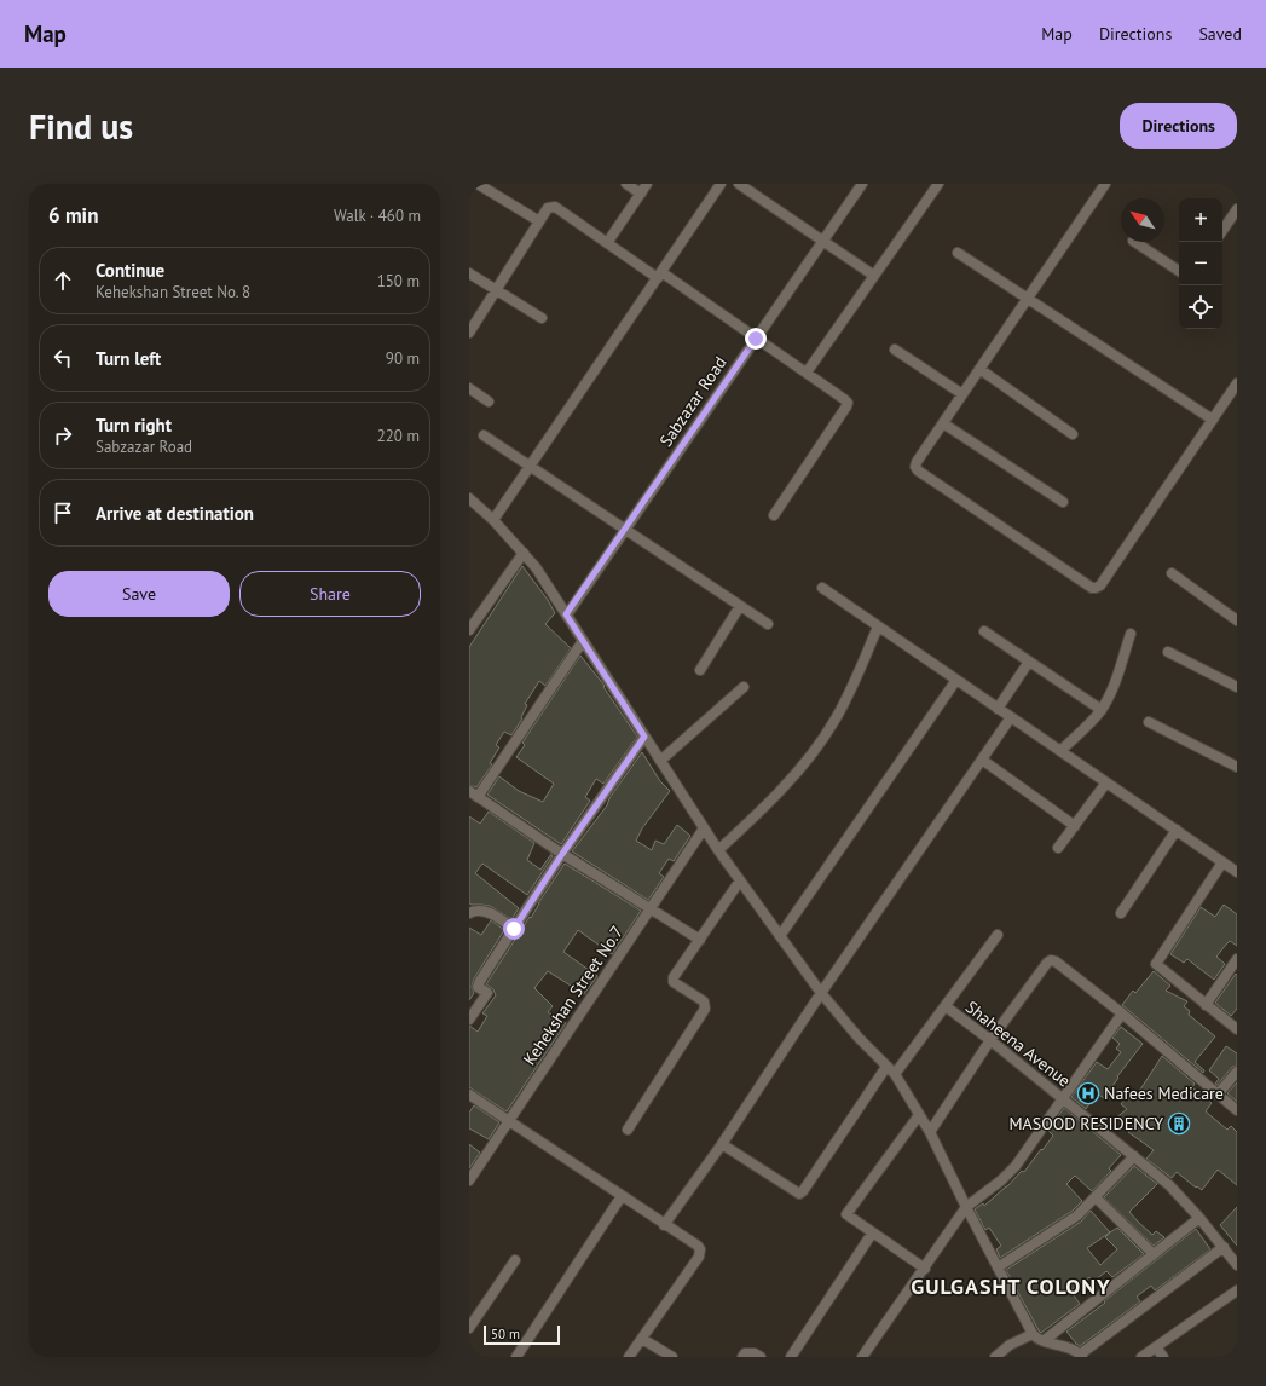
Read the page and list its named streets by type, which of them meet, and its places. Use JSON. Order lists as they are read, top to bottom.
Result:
{
  "streets": {
    "street": ["Sabzazar Road", "Kehekshan Street No.7", "Shaheena Avenue"]
  },
  "districts": ["GULGASHT COLONY"],
  "places": {
    "hospital": ["Nafees Medicare"],
    "building": ["MASOOD RESIDENCY"]
  },
  "scale_bar": "50 m",
  "north": "top left",
  "page": {
    "header": "Map",
    "nav": ["Map", "Directions", "Saved"],
    "buttons": [
      "Directions",
      ["Save", "Share"]
    ],
    "title": "Find us",
    "heading": ["6 min", "Walk · 460 m"],
    "map_buttons": ["+", "−"],
    "list": [
      ["Continue", "Kehekshan Street No. 8", "150 m"],
      ["Turn left", "90 m"],
      ["Turn right", "Sabzazar Road", "220 m"],
      "Arrive at destination"
    ],
    "scale": "50 m"
  }
}
